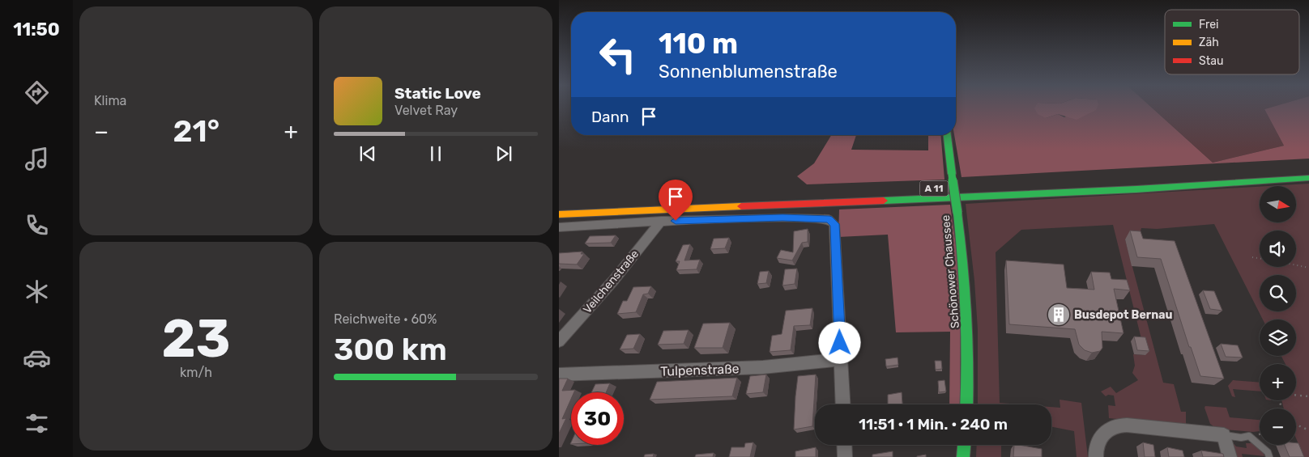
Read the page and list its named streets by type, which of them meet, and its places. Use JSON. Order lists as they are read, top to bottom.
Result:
{
  "streets": {
    "main road": ["A 11", "Schönower Chaussee"],
    "street": ["Veilchenstraße", "Tulpenstraße"]
  },
  "places": {
    "building": ["Busdepot Bernau"]
  },
  "legend": ["Frei", "Zäh", "Stau"],
  "north": "right",
  "page": {
    "tabs": "11:50",
    "tile": [
      "Klima",
      ["23", "km/h"],
      ["Reichweite · 60%", "300 km"]
    ],
    "turn": ["110 m", "Sonnenblumenstraße"],
    "song": ["Static Love", "Velvet Ray"],
    "then": "Dann",
    "heat": ["−", "21°", "+"],
    "map_buttons": ["+", "−"],
    "limit": "30",
    "trip": "11:51 · 1 Min. · 240 m"
  }
}
